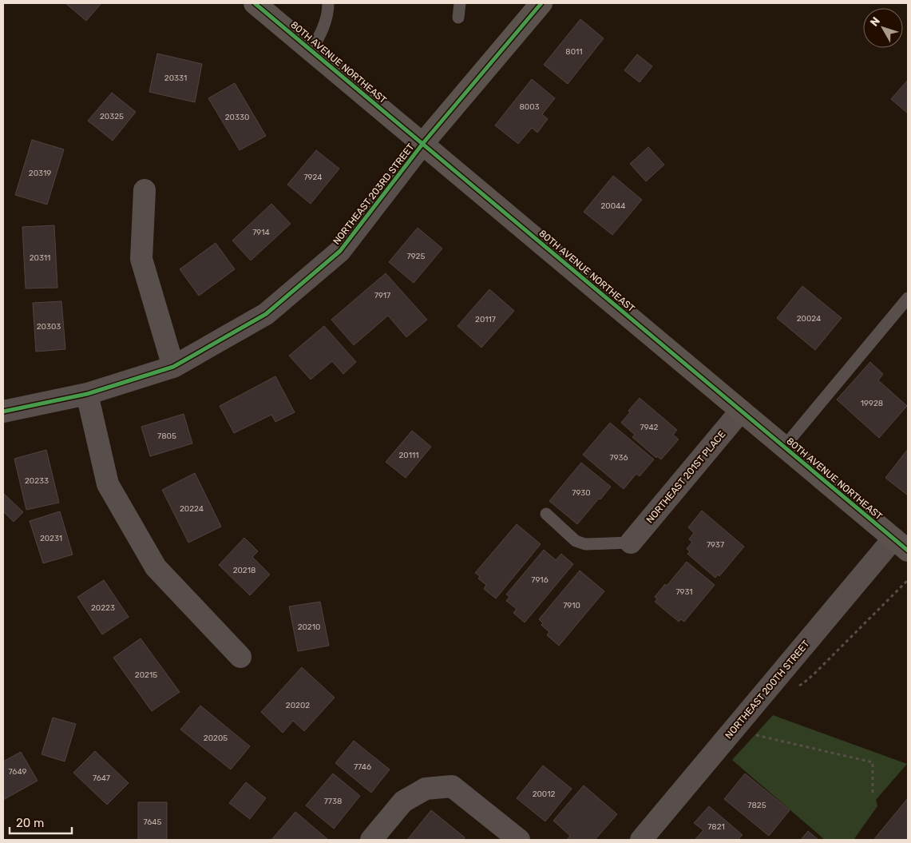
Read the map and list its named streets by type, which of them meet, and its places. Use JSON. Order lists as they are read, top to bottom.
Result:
{
  "streets": {
    "main road": ["80TH AVENUE NORTHEAST", "NORTHEAST 203RD STREET"],
    "street": ["NORTHEAST 201ST PLACE", "NORTHEAST 200TH STREET"]
  },
  "crossings": [
    ["80TH AVENUE NORTHEAST", "NORTHEAST 203RD STREET"],
    ["80TH AVENUE NORTHEAST", "NORTHEAST 201ST PLACE"],
    ["80TH AVENUE NORTHEAST", "NORTHEAST 200TH STREET"]
  ],
  "house_numbers": [
    "8011",
    "20331",
    "8003",
    "20325",
    "20330",
    "20319",
    "7924",
    "20044",
    "7914",
    "7925",
    "20311",
    "7917",
    "20024",
    "20117",
    "20303",
    "19928",
    "7942",
    "7805",
    "20111",
    "7936",
    "20233",
    "7930",
    "20224",
    "20231",
    "7937",
    "20218",
    "7916",
    "7931",
    "7910",
    "20223",
    "20210",
    "20215",
    "20202",
    "20205",
    "7746",
    "7649",
    "7647",
    "20012",
    "7738",
    "7825",
    "7645",
    "7821"
  ],
  "scale_bar": "20 m",
  "north": "top left"
}
